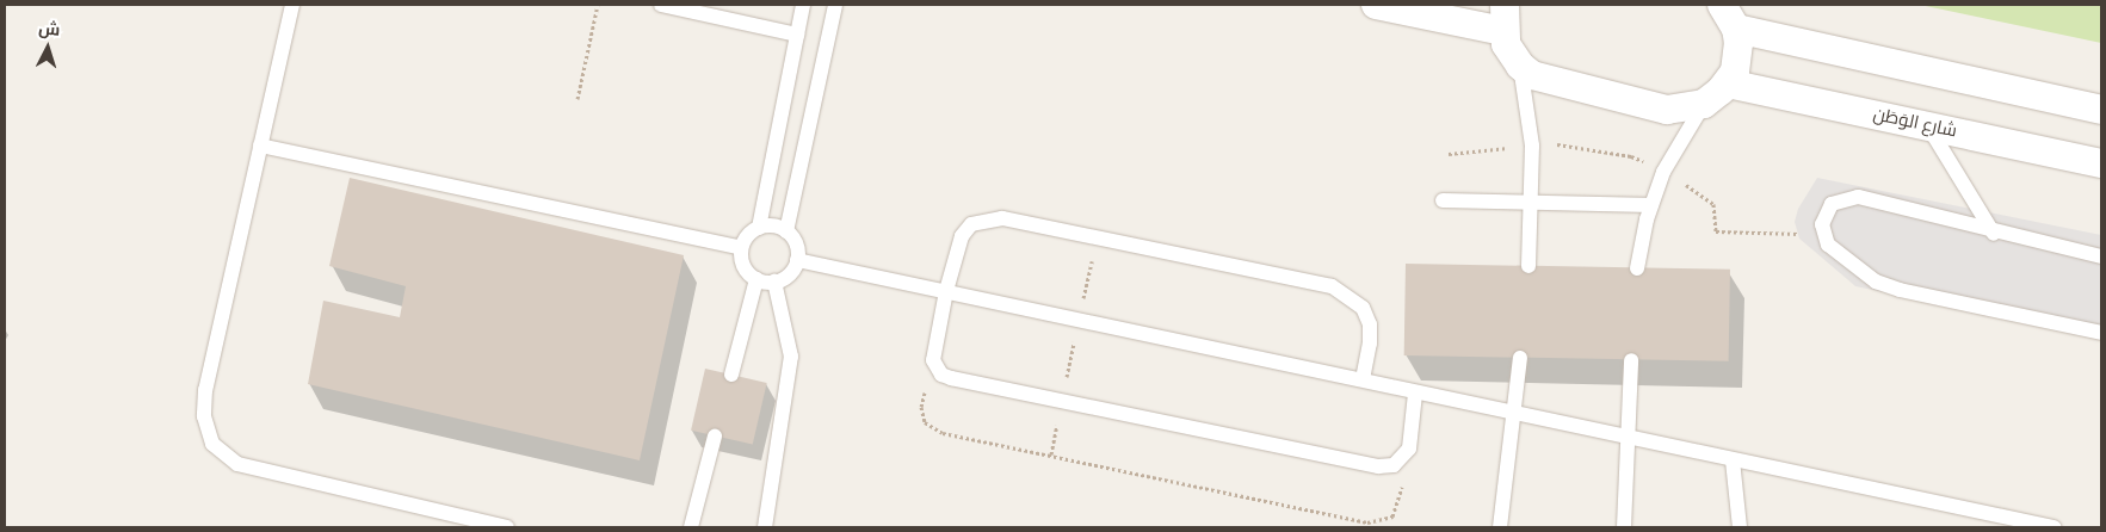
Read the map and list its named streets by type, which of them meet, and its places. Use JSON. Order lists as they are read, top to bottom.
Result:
{
  "streets": {
    "street": ["شارع الوَطَن"]
  },
  "north": "top"
}
